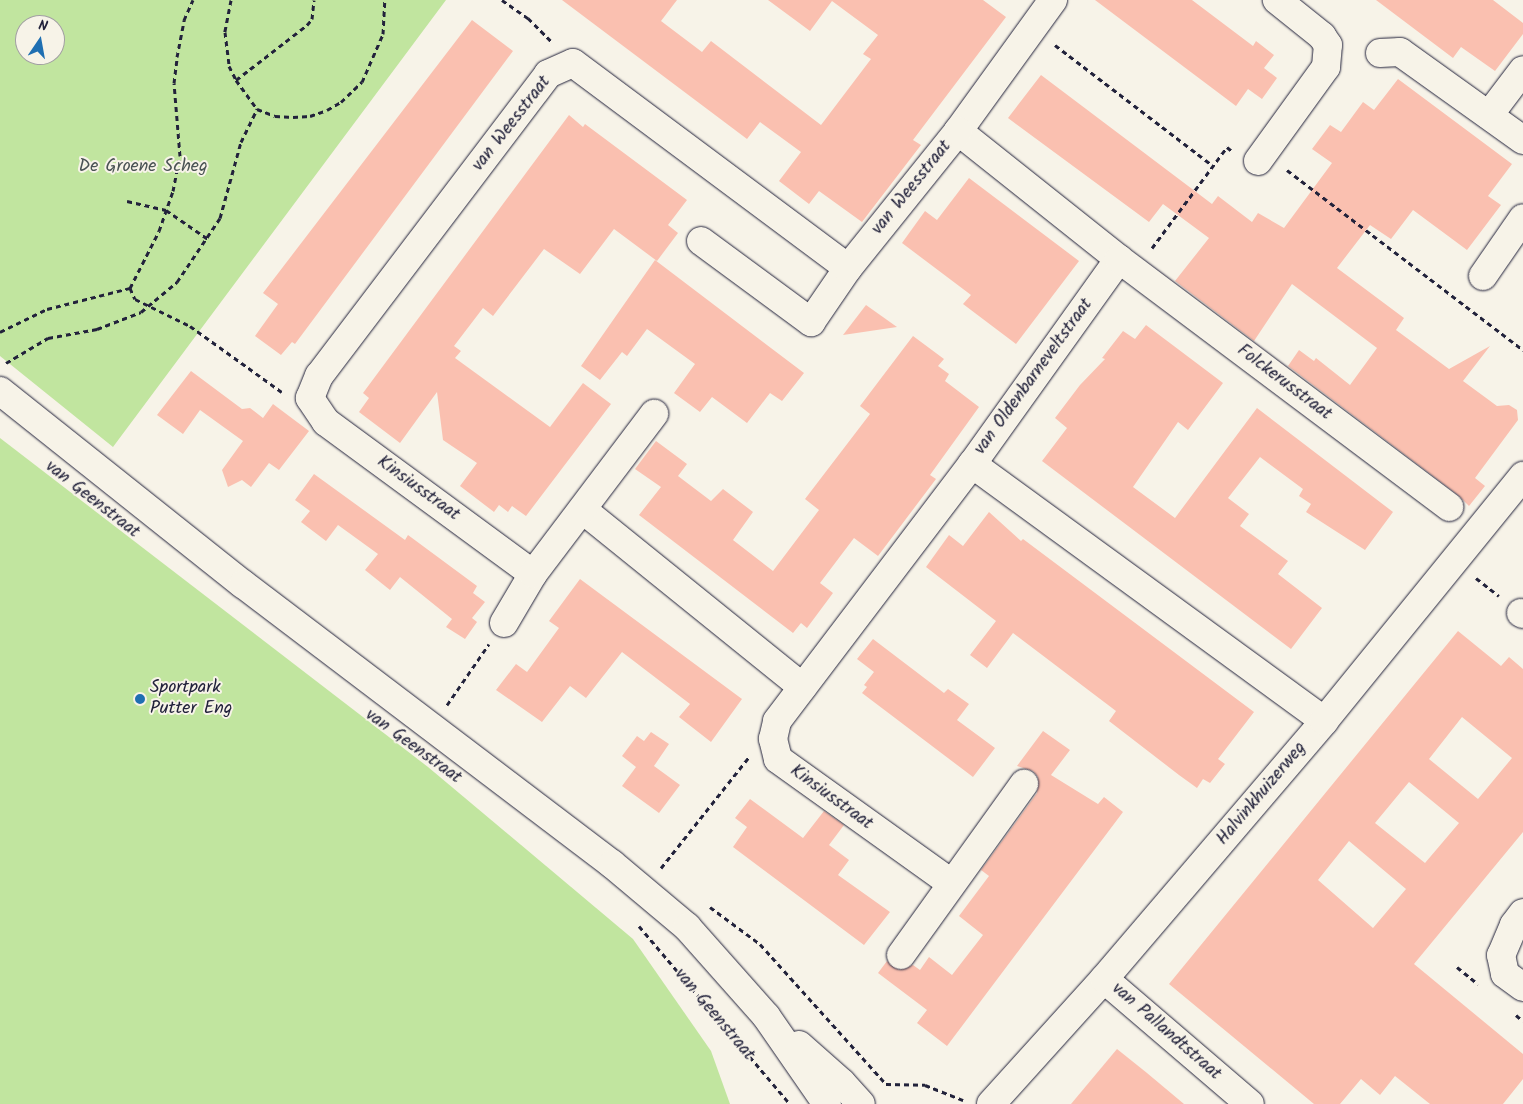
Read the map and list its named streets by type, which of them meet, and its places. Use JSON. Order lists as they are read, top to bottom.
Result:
{
  "streets": {
    "street": [
      "van Weesstraat",
      "van Oldenbarneveltstraat",
      "Folckerusstraat",
      "Kinsiusstraat",
      "van Geenstraat",
      "Halvinkhuizerweg",
      "van Pallandtstraat"
    ]
  },
  "crossings": [
    ["van Weesstraat", "Kinsiusstraat"],
    ["van Oldenbarneveltstraat", "Folckerusstraat"],
    ["van Oldenbarneveltstraat", "Halvinkhuizerweg"],
    ["Halvinkhuizerweg", "van Pallandtstraat"]
  ],
  "parks": ["De Groene Scheg"],
  "places": ["Sportpark Putter Eng"],
  "north": "top"
}
